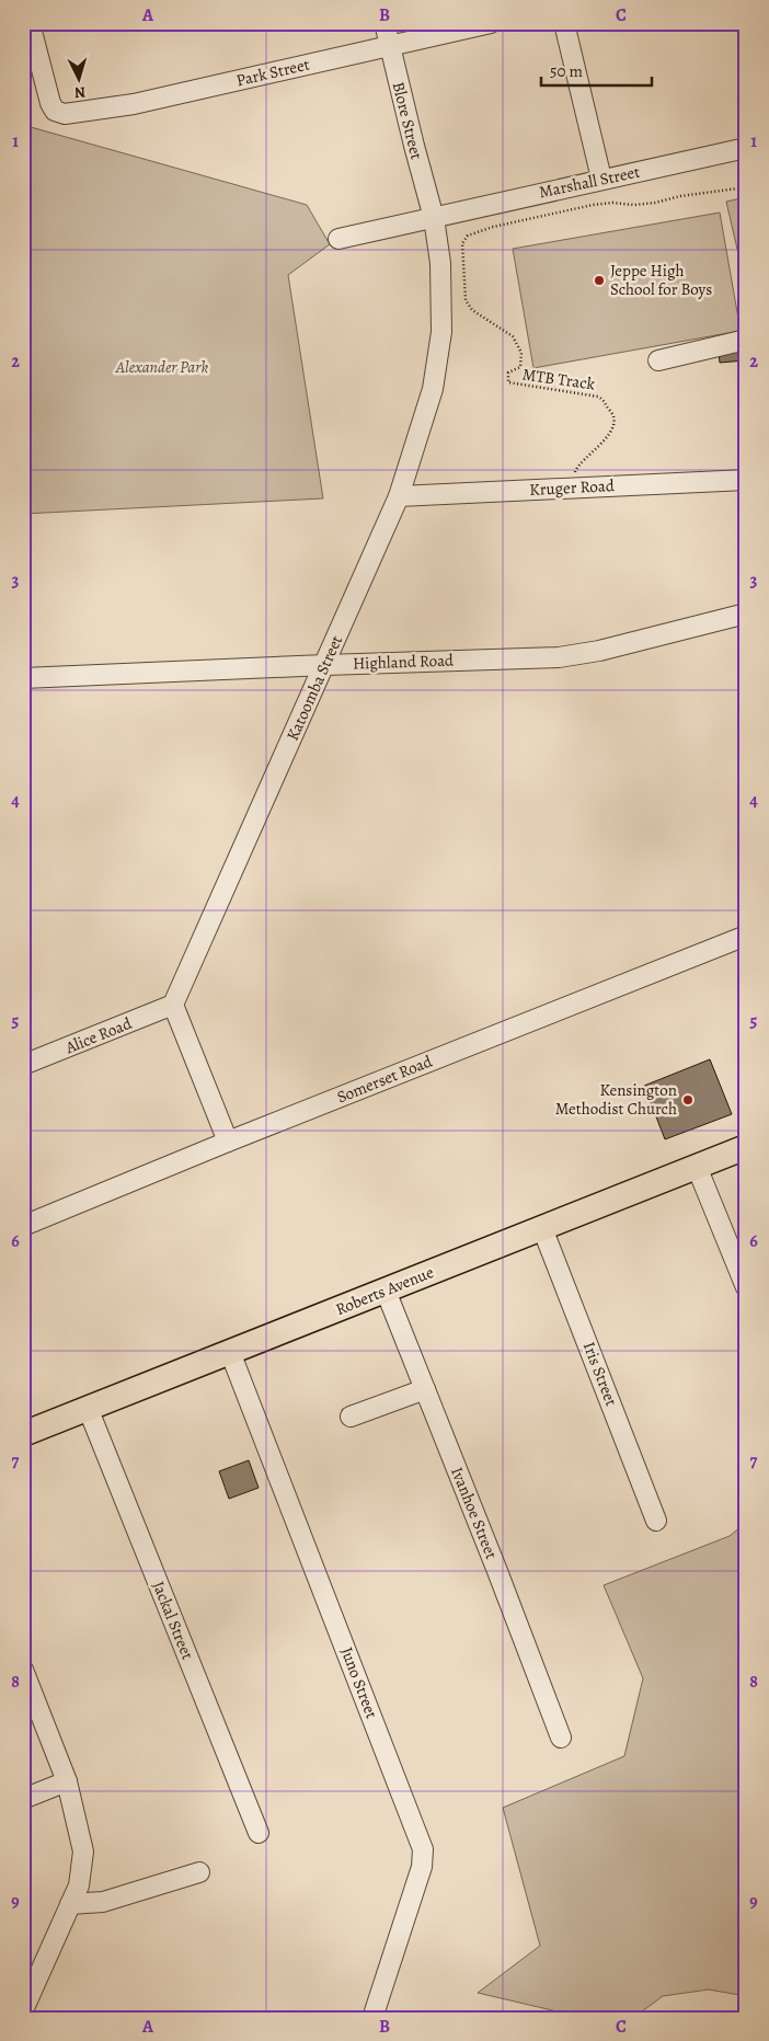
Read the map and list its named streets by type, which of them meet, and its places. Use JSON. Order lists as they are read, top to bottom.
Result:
{
  "streets": {
    "main road": ["Roberts Avenue"],
    "street": [
      "Park Street",
      "Blore Street",
      "Marshall Street",
      "Kruger Road",
      "Highland Road",
      "Katoomba Street",
      "Alice Road",
      "Somerset Road",
      "Iris Street",
      "Ivanhoe Street",
      "Jackal Street",
      "Juno Street"
    ],
    "path": ["MTB Track"]
  },
  "crossings": [
    ["Park Street", "Blore Street"],
    ["Blore Street", "Marshall Street"],
    ["Blore Street", "Katoomba Street"],
    ["Marshall Street", "Katoomba Street"],
    ["MTB Track", "Kruger Road"],
    ["Kruger Road", "Katoomba Street"],
    ["Highland Road", "Katoomba Street"],
    ["Katoomba Street", "Alice Road"],
    ["Roberts Avenue", "Iris Street"],
    ["Roberts Avenue", "Ivanhoe Street"],
    ["Roberts Avenue", "Jackal Street"],
    ["Roberts Avenue", "Juno Street"]
  ],
  "parks": ["Alexander Park"],
  "places": ["Jeppe High School for Boys", "Kensington Methodist Church"],
  "scale_bar": "50 m",
  "north": "bottom",
  "grid": {
    "columns": ["A", "B", "C"],
    "rows": [
      "1",
      "2",
      "3",
      "4",
      "5",
      "6",
      "7",
      "8",
      "9"
    ]
  }
}
